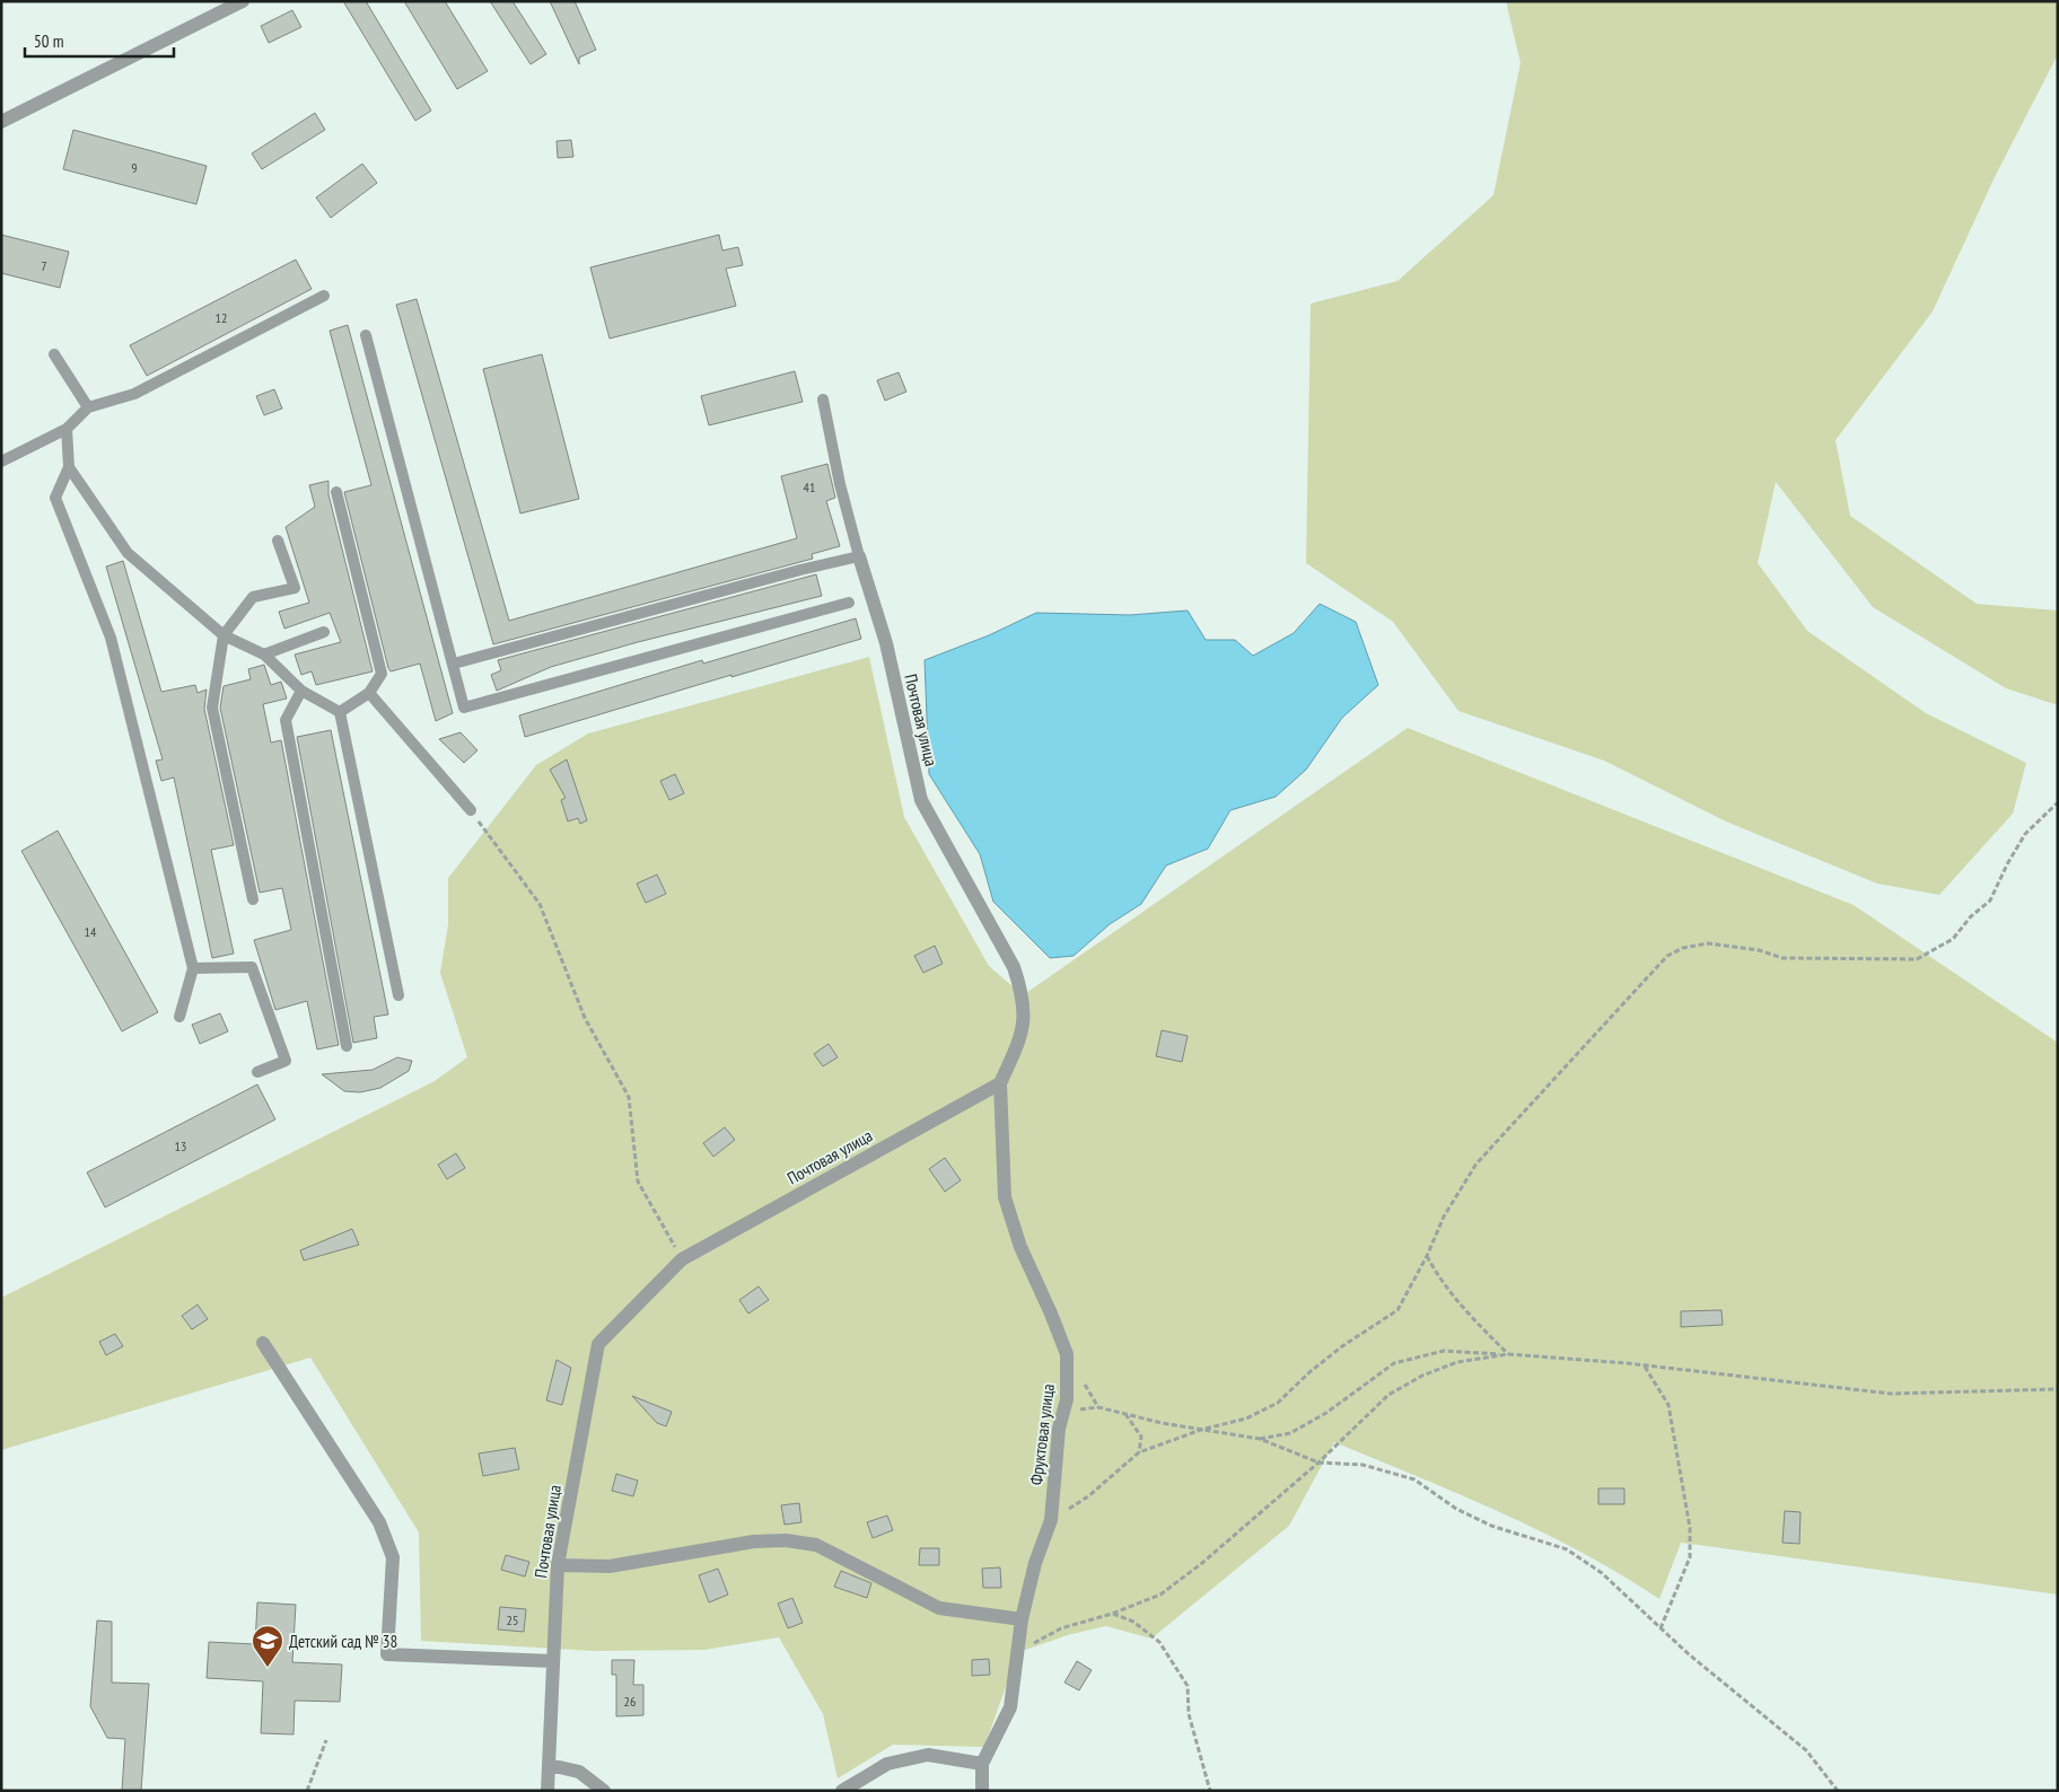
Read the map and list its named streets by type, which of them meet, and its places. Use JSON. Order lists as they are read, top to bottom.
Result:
{
  "streets": {
    "street": ["Почтовая улица", "Фруктовая улица"]
  },
  "crossings": [
    ["Почтовая улица", "Фруктовая улица"]
  ],
  "places": {
    "school or university": ["Детский сад № 38"]
  },
  "house_numbers": [
    "9",
    "7",
    "12",
    "41",
    "14",
    "13",
    "25",
    "26"
  ],
  "scale_bar": "50 m"
}
